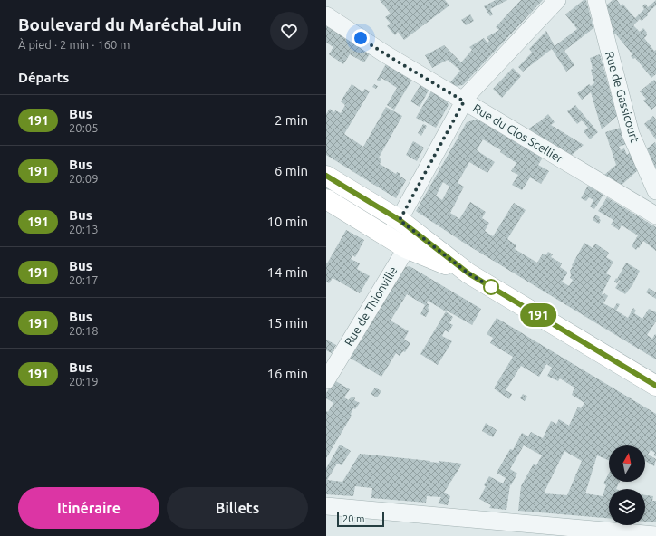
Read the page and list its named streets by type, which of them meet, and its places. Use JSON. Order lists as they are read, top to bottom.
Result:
{
  "streets": {
    "street": ["Rue de Gassicourt", "Rue du Clos Scellier", "Rue de Thionville"]
  },
  "lines": ["bus line 191"],
  "scale_bar": "20 m",
  "north": "top",
  "page": {
    "heading": [
      ["Boulevard du Maréchal Juin", "À pied · 2 min · 160 m"],
      "Départs"
    ],
    "on_map": "191",
    "list": [
      {
        "mark": "191",
        "name": "Bus",
        "note": "20:05",
        "value": "2 min"
      },
      {
        "mark": "191",
        "name": "Bus",
        "note": "20:09",
        "value": "6 min"
      },
      {
        "mark": "191",
        "name": "Bus",
        "note": "20:13",
        "value": "10 min"
      },
      {
        "mark": "191",
        "name": "Bus",
        "note": "20:17",
        "value": "14 min"
      },
      {
        "mark": "191",
        "name": "Bus",
        "note": "20:18",
        "value": "15 min"
      },
      {
        "mark": "191",
        "name": "Bus",
        "note": "20:19",
        "value": "16 min"
      }
    ],
    "buttons": ["Itinéraire", "Billets"],
    "scale": "20 m"
  }
}
